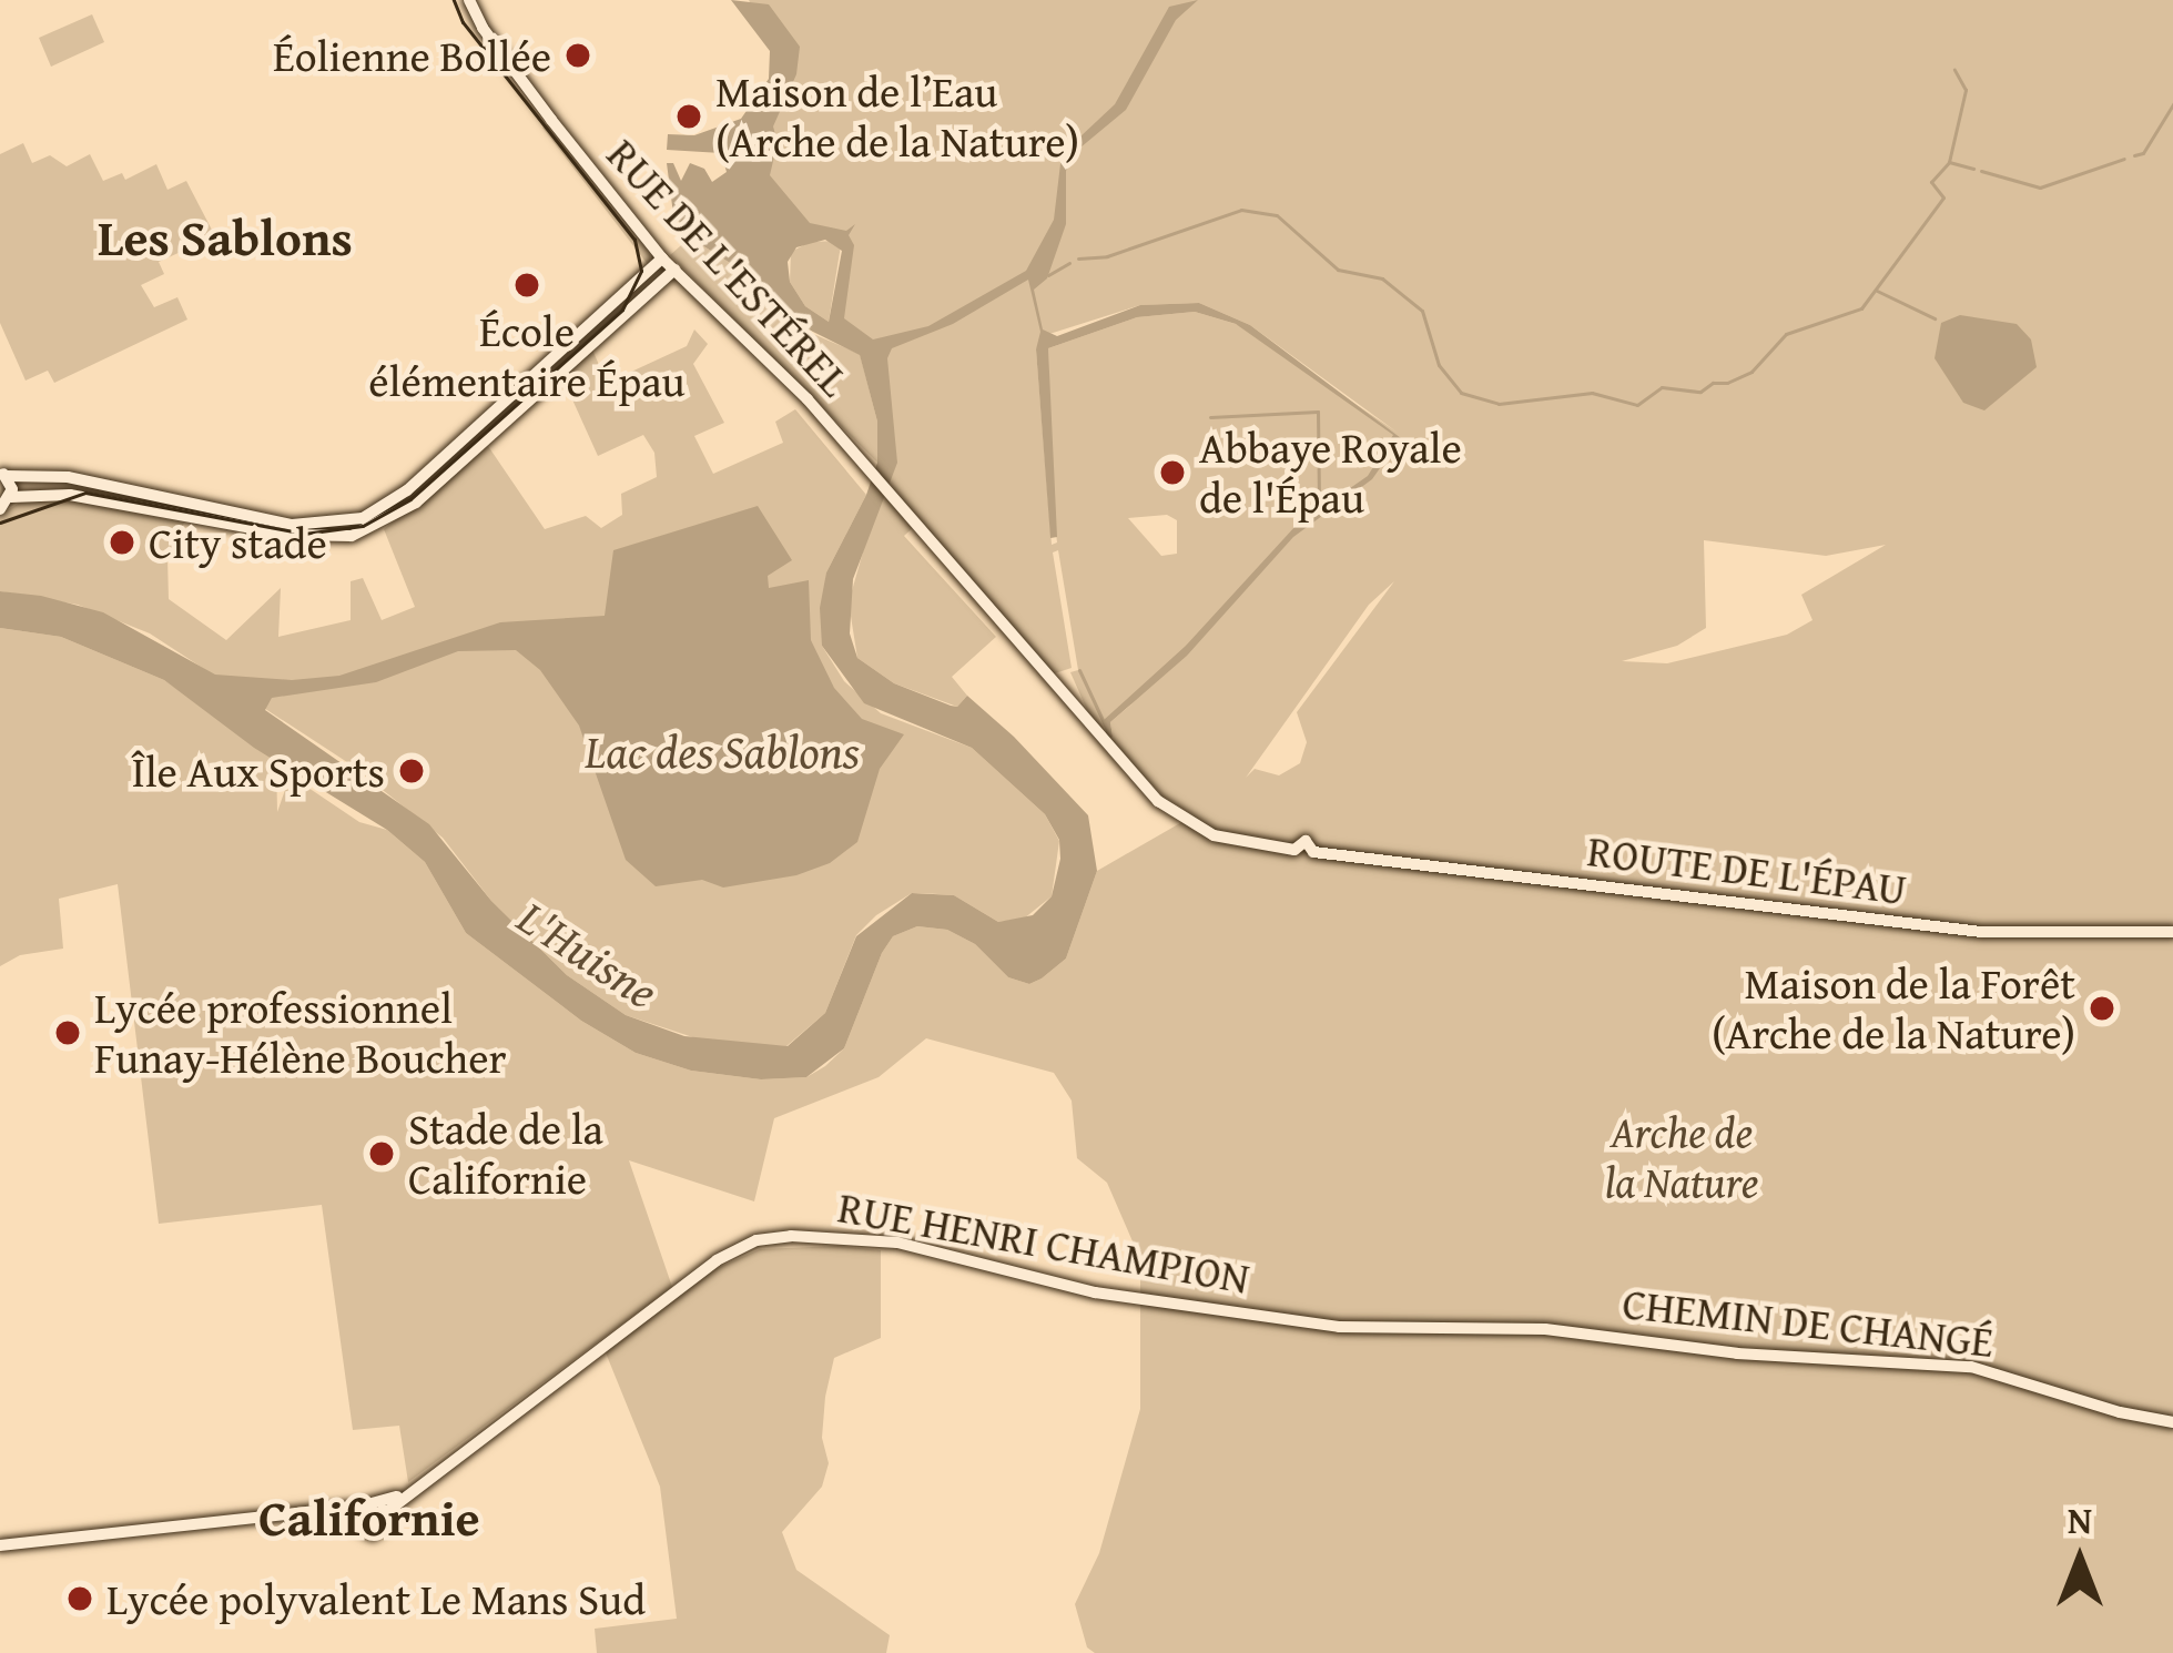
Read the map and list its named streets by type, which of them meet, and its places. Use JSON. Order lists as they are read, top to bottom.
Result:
{
  "streets": {
    "street": [
      "RUE DE L'ESTÉREL",
      "ROUTE DE L'ÉPAU",
      "RUE HENRI CHAMPION",
      "CHEMIN DE CHANGÉ"
    ]
  },
  "crossings": [
    ["RUE DE L'ESTÉREL", "ROUTE DE L'ÉPAU"],
    ["RUE HENRI CHAMPION", "CHEMIN DE CHANGÉ"]
  ],
  "districts": ["Les Sablons", "Californie"],
  "water": ["Lac des Sablons", "L'Huisne"],
  "parks": ["Arche de la Nature"],
  "places": [
    "Éolienne Bollée",
    "Maison de l’Eau (Arche de la Nature)",
    "École élémentaire Épau",
    "Abbaye Royale de l'Épau",
    "City stade",
    "Île Aux Sports",
    "Maison de la Forêt (Arche de la Nature)",
    "Lycée professionnel Funay-Hélène Boucher",
    "Stade de la Californie",
    "Lycée polyvalent Le Mans Sud"
  ],
  "north": "top"
}
